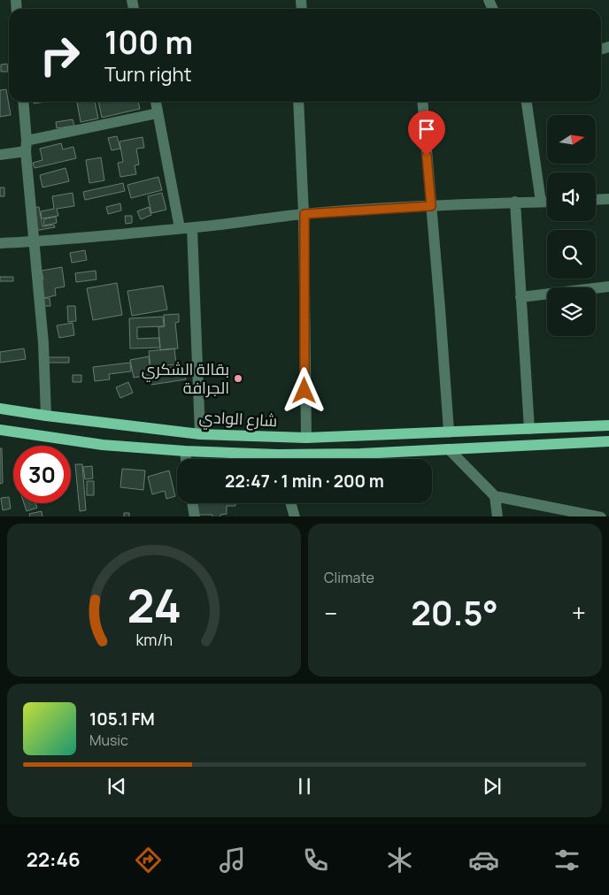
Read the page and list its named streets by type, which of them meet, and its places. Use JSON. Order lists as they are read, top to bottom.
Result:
{
  "streets": {
    "main road": ["شارع الوادي"]
  },
  "places": ["بقالة الشكري الجرافة"],
  "north": "right",
  "page": {
    "turn": ["100 m", "Turn right"],
    "limit": "30",
    "trip": "22:47 · 1 min · 200 m",
    "tile": "Climate",
    "heat": ["−", "20.5°", "+"],
    "song": ["105.1 FM", "Music"],
    "tabs": "22:46",
    "gauge": ["24", "km/h"]
  }
}
